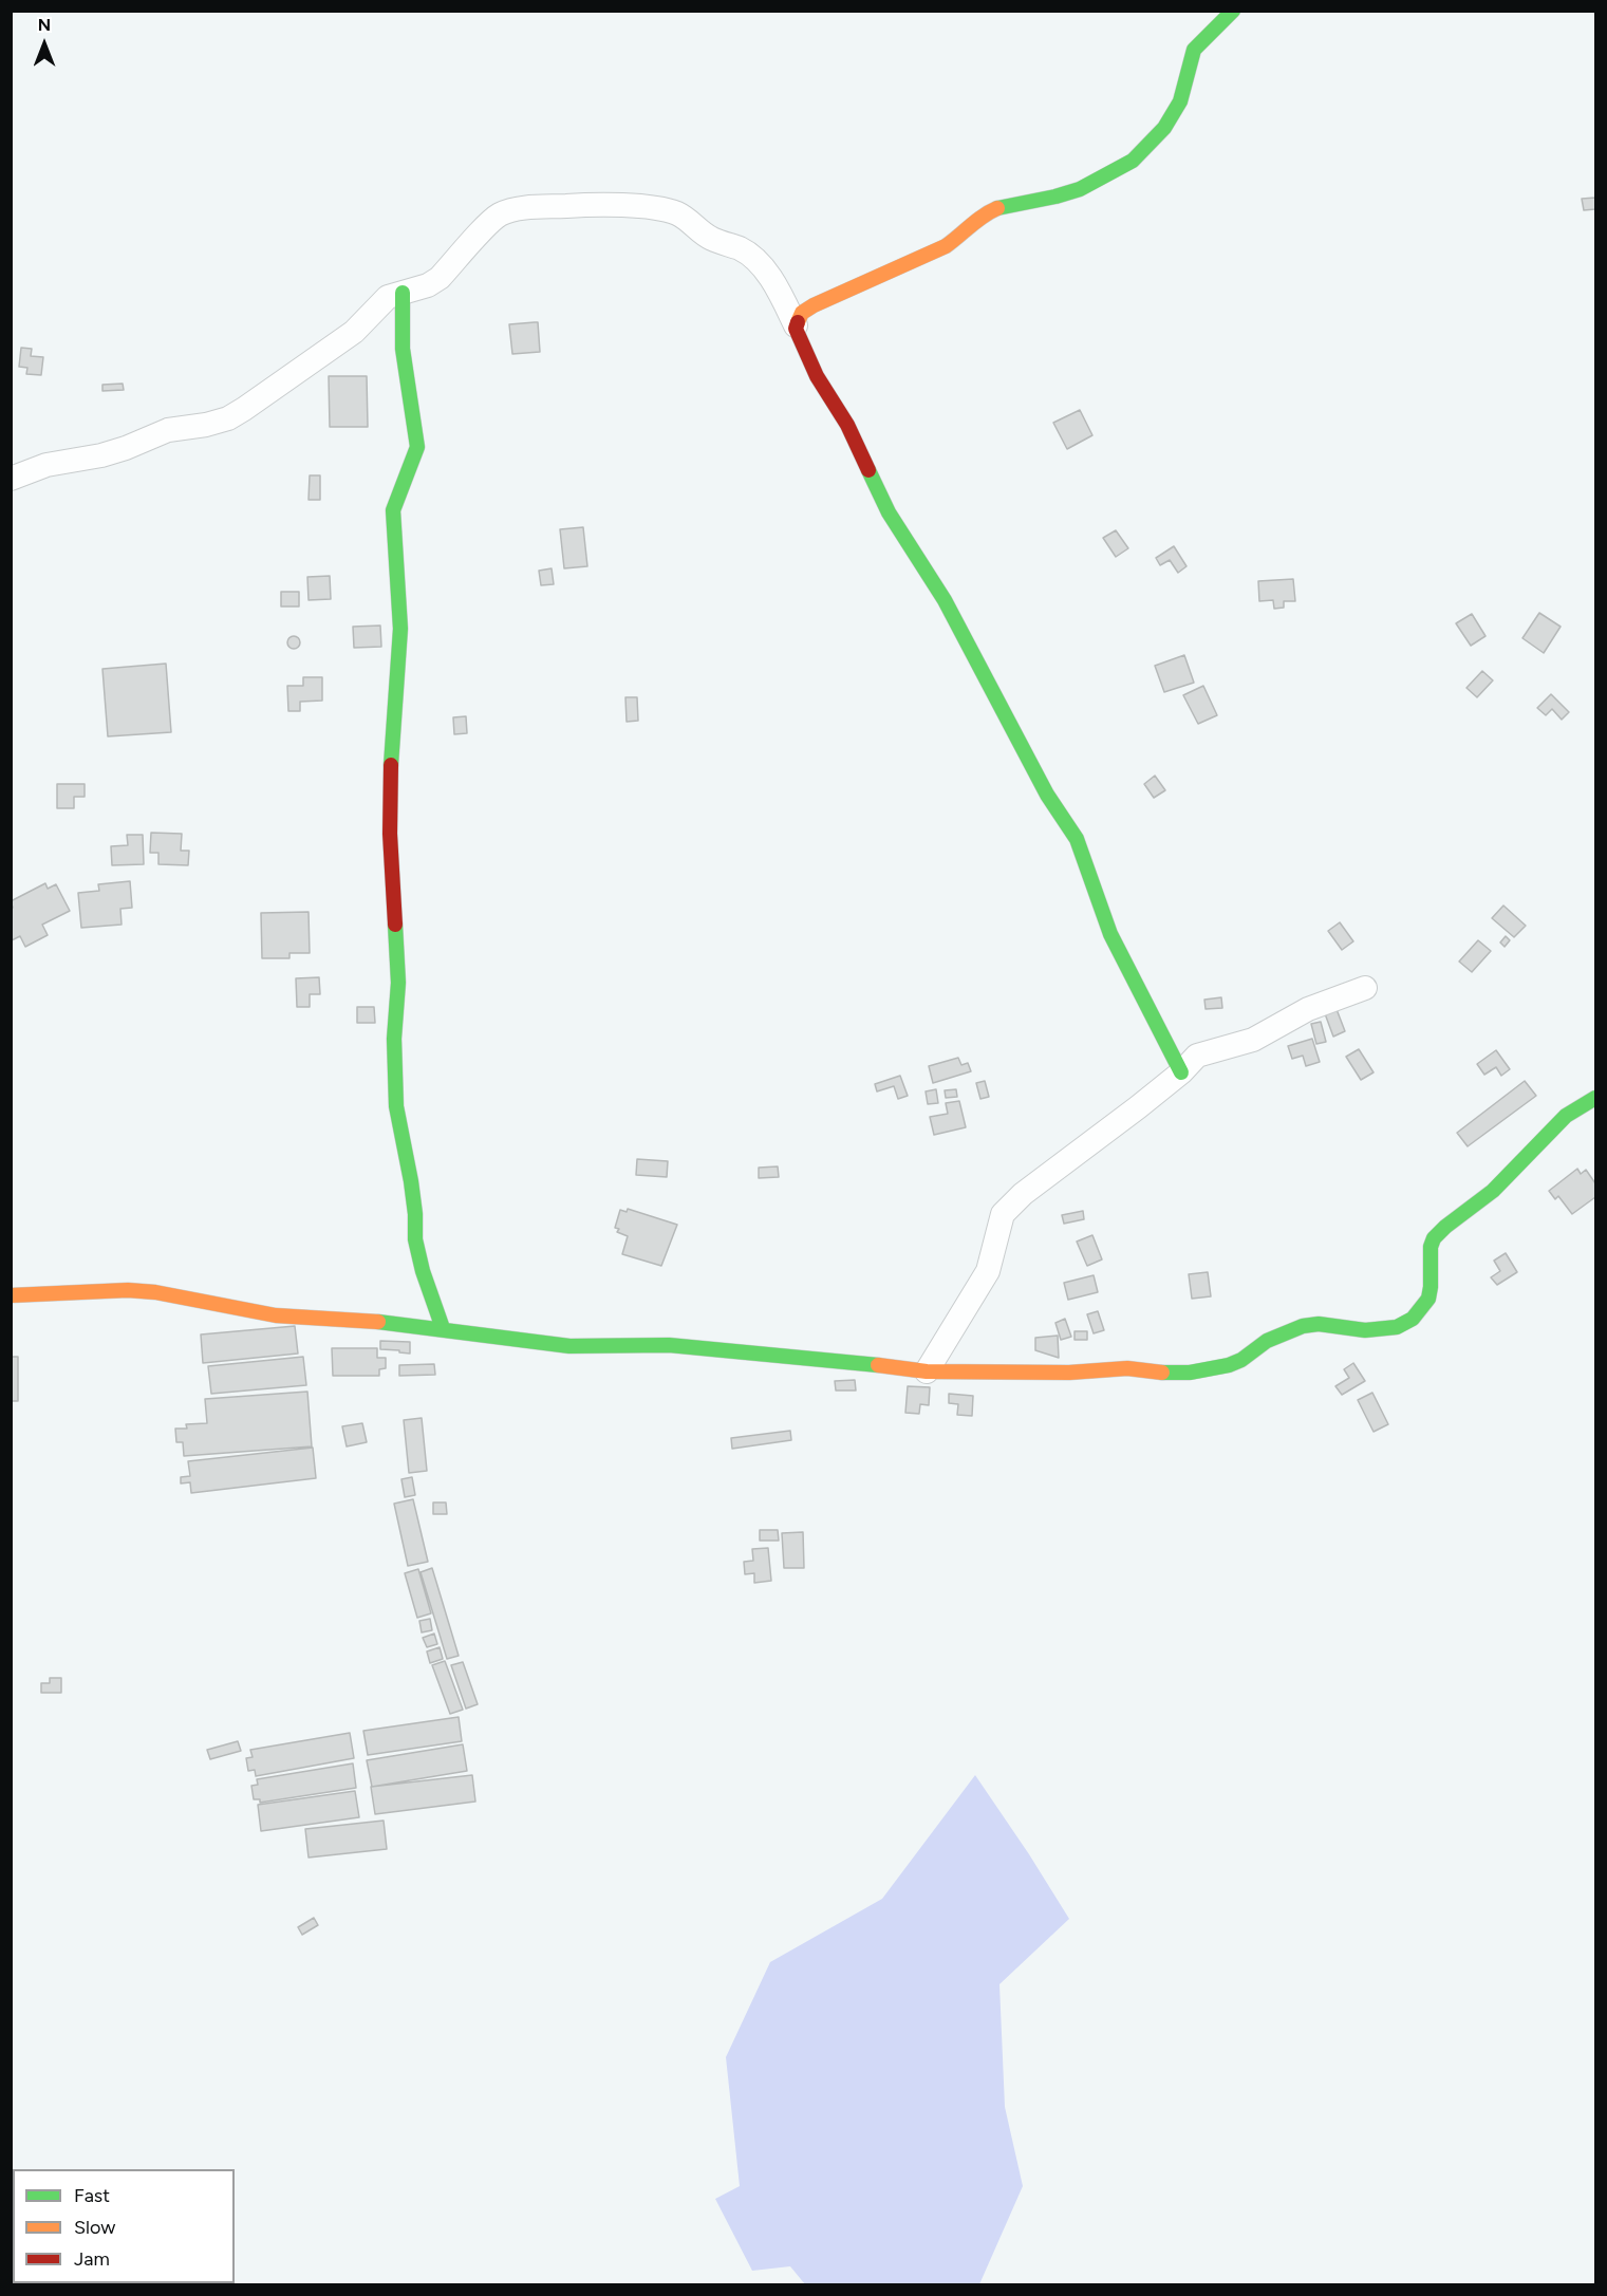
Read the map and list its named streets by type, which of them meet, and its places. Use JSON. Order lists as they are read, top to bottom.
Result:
{
  "legend": ["Fast", "Slow", "Jam"],
  "north": "top"
}
